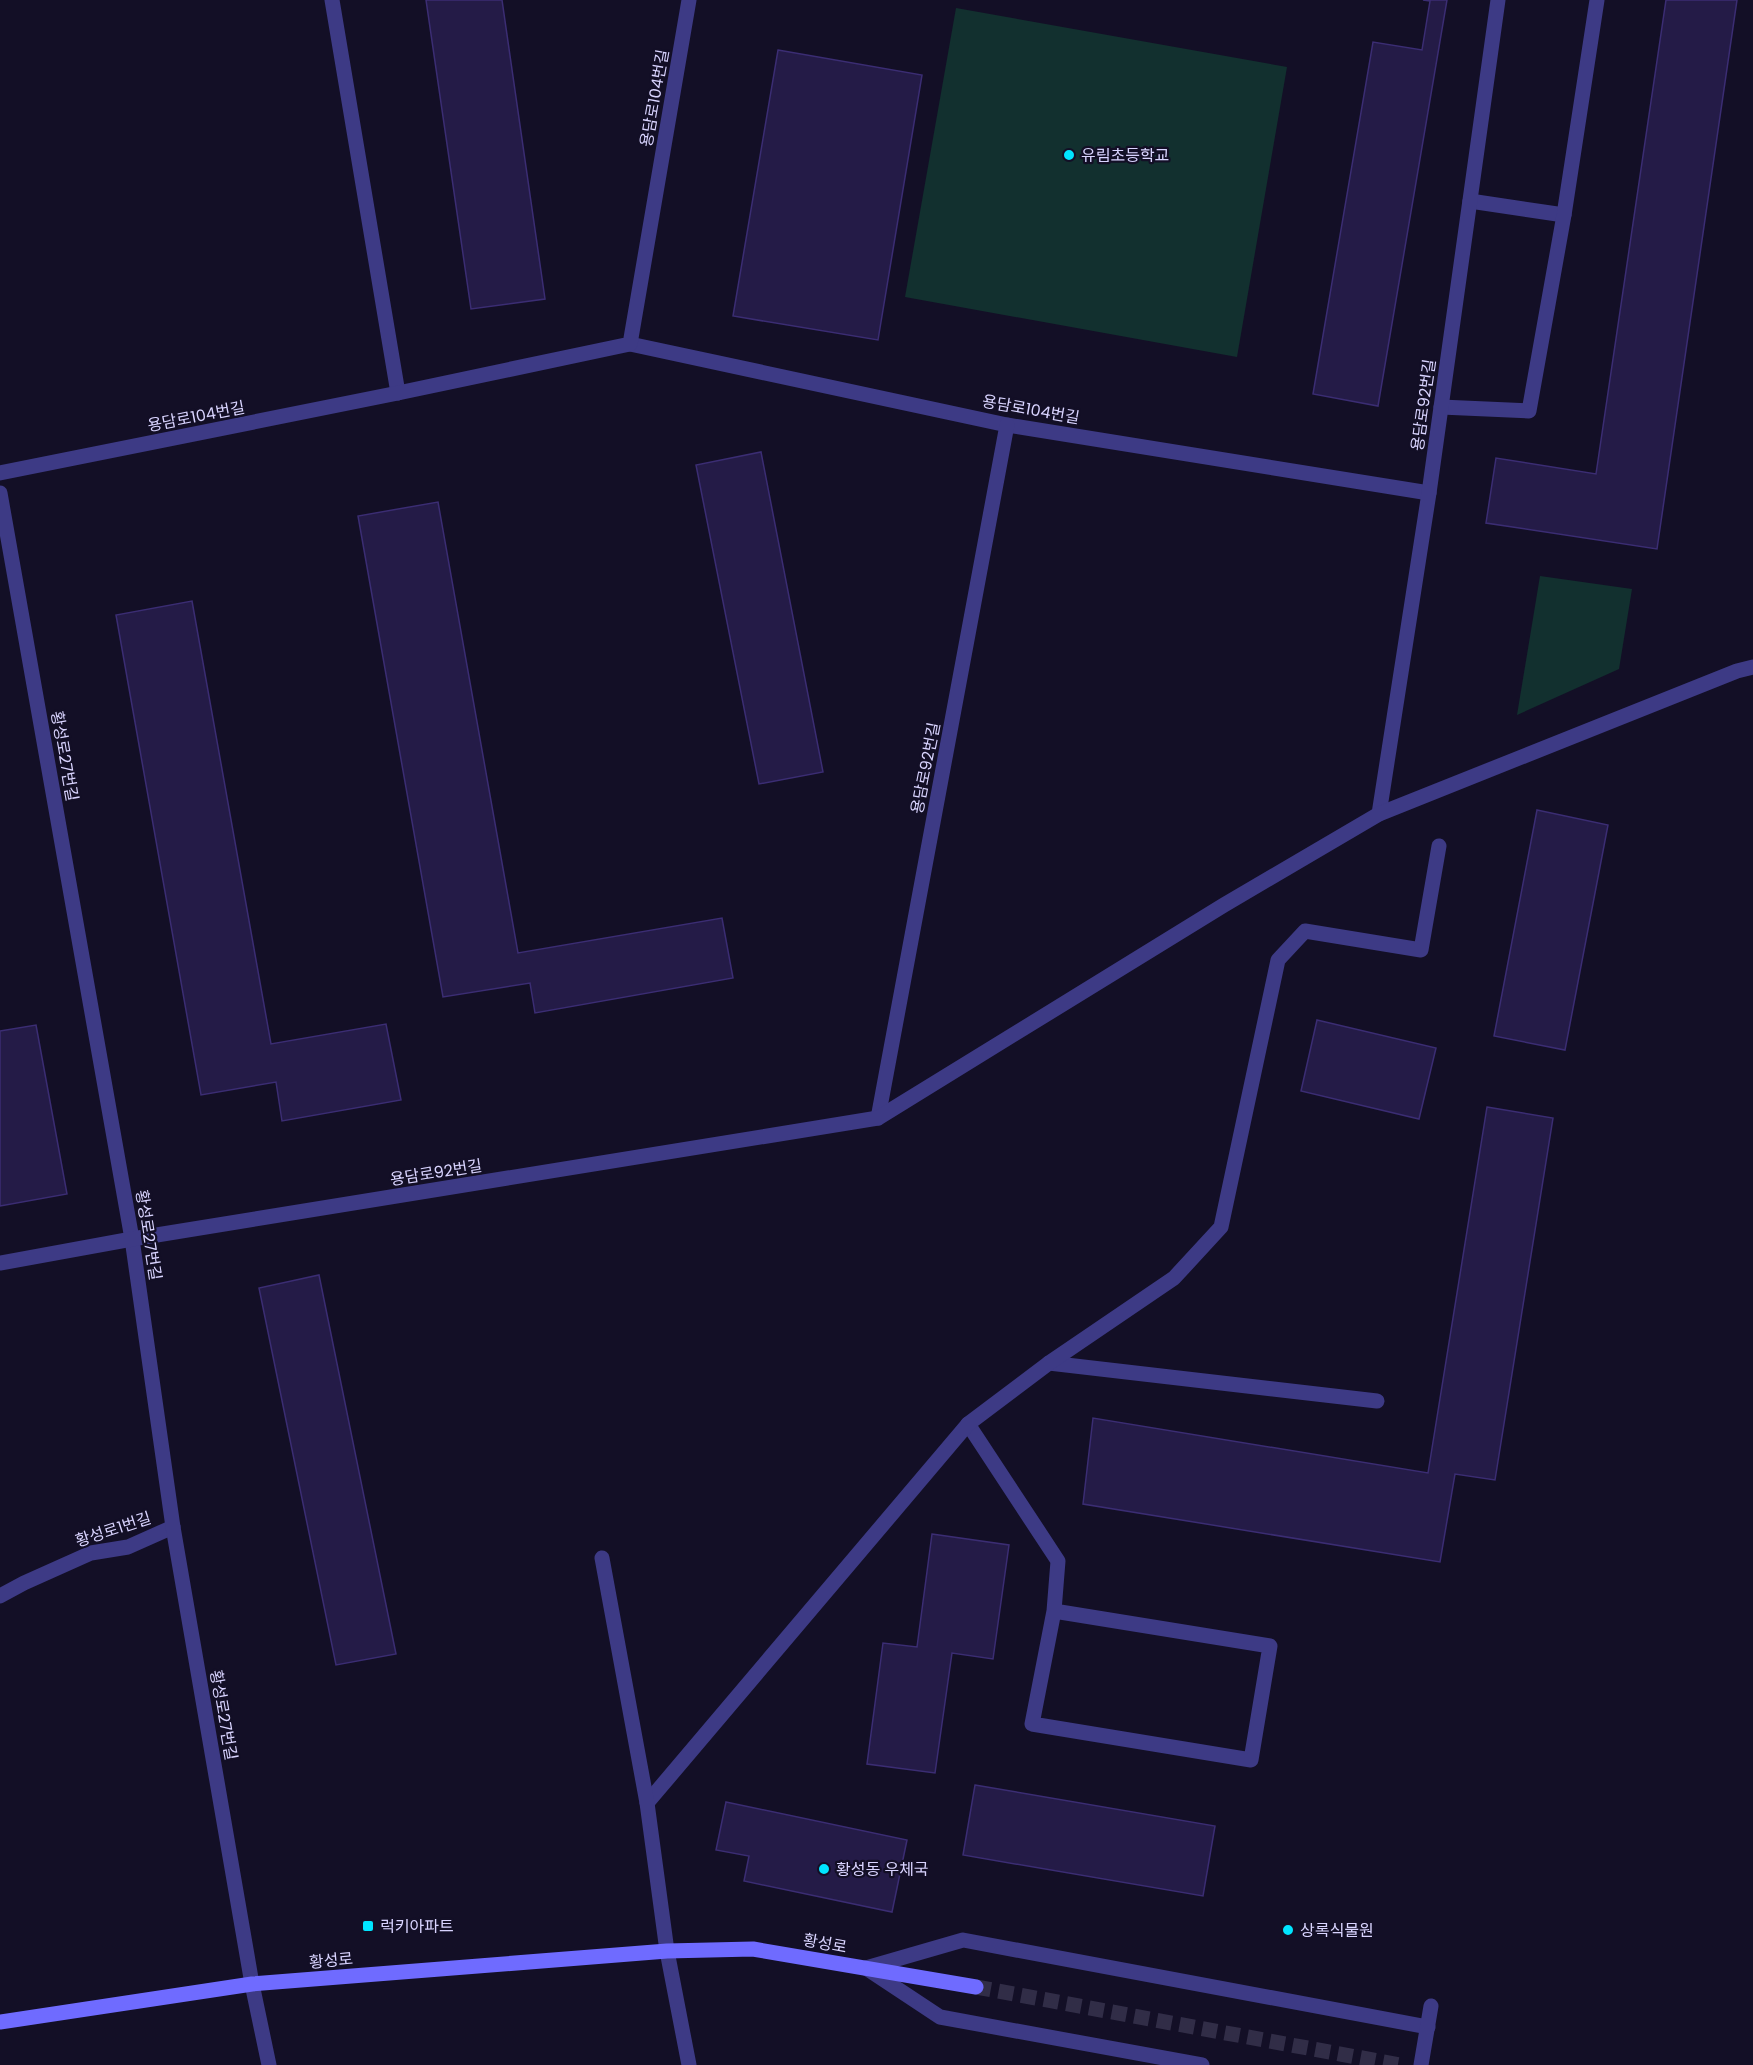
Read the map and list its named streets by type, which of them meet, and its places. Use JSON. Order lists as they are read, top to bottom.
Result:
{
  "streets": {
    "street": [
      "용담로104번길",
      "용담로92번길",
      "황성로27번길",
      "황성로1번길",
      "황성로"
    ]
  },
  "crossings": [
    ["용담로104번길", "용담로92번길"],
    ["용담로92번길", "황성로27번길"],
    ["황성로27번길", "황성로1번길"],
    ["황성로27번길", "황성로"]
  ],
  "places": {
    "other": ["유림초등학교", "황성동 우체국", "상록식물원"],
    "transit": ["럭키아파트"]
  }
}
